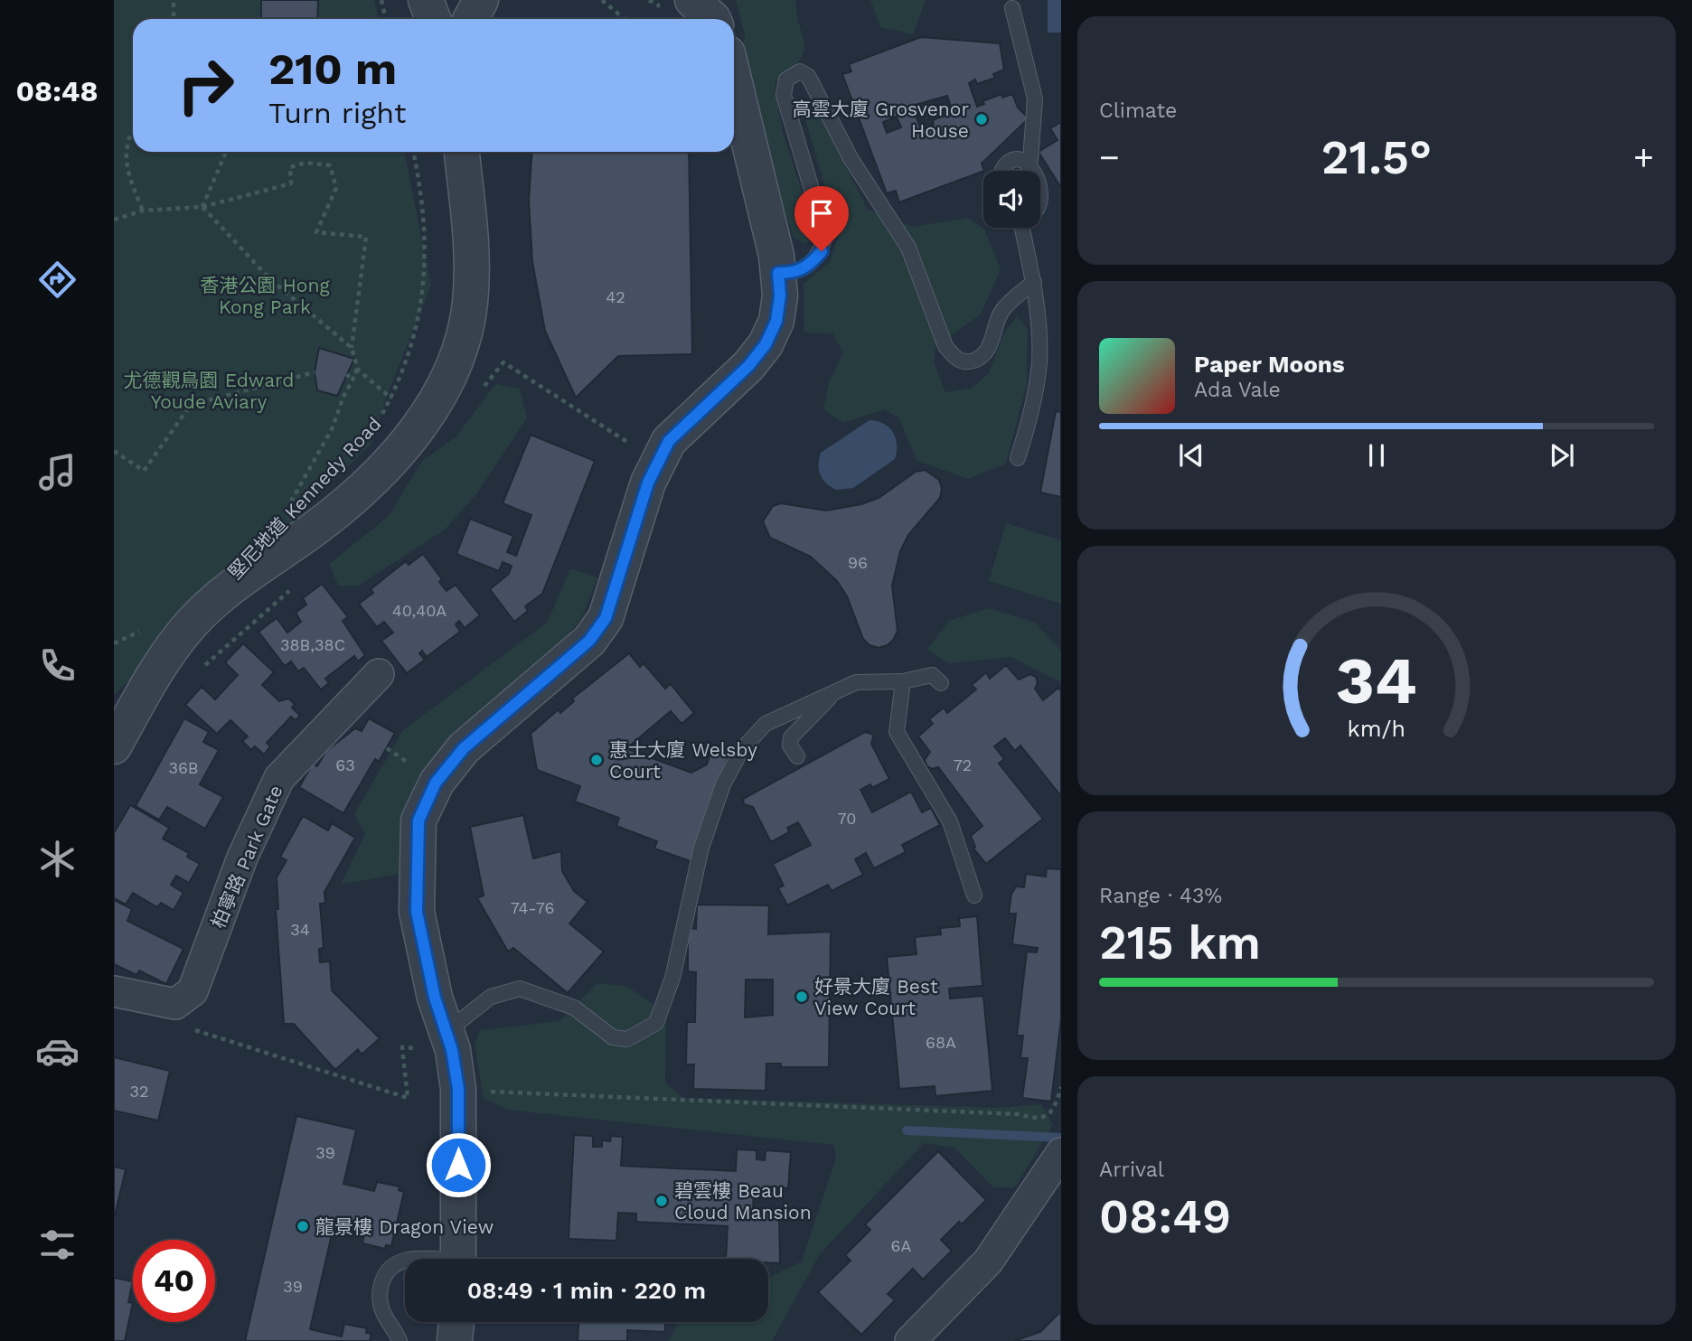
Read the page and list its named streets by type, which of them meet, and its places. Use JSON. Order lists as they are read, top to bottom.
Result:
{
  "streets": {
    "street": ["堅尼地道 Kennedy Road", "柏寧路 Park Gate"]
  },
  "parks": ["香港公園 Hong Kong Park", "尤德觀鳥園 Edward Youde Aviary"],
  "places": [
    "高雲大廈 Grosvenor House",
    "惠士大廈 Welsby Court",
    "好景大廈 Best View Court",
    "碧雲樓 Beau Cloud Mansion",
    "龍景樓 Dragon View"
  ],
  "house_numbers": [
    "42",
    "96",
    "40,40A",
    "38B,38C",
    "63",
    "72",
    "36B",
    "70",
    "74-76",
    "34",
    "68A",
    "32",
    "39",
    "6A",
    "39"
  ],
  "page": {
    "tabs": "08:48",
    "tile": [
      "Climate",
      ["Range · 43%", "215 km"],
      ["Arrival", "08:49"]
    ],
    "turn": ["210 m", "Turn right"],
    "heat": ["−", "21.5°", "+"],
    "song": ["Paper Moons", "Ada Vale"],
    "limit": "40",
    "trip": "08:49 · 1 min · 220 m",
    "gauge": ["34", "km/h"]
  }
}
